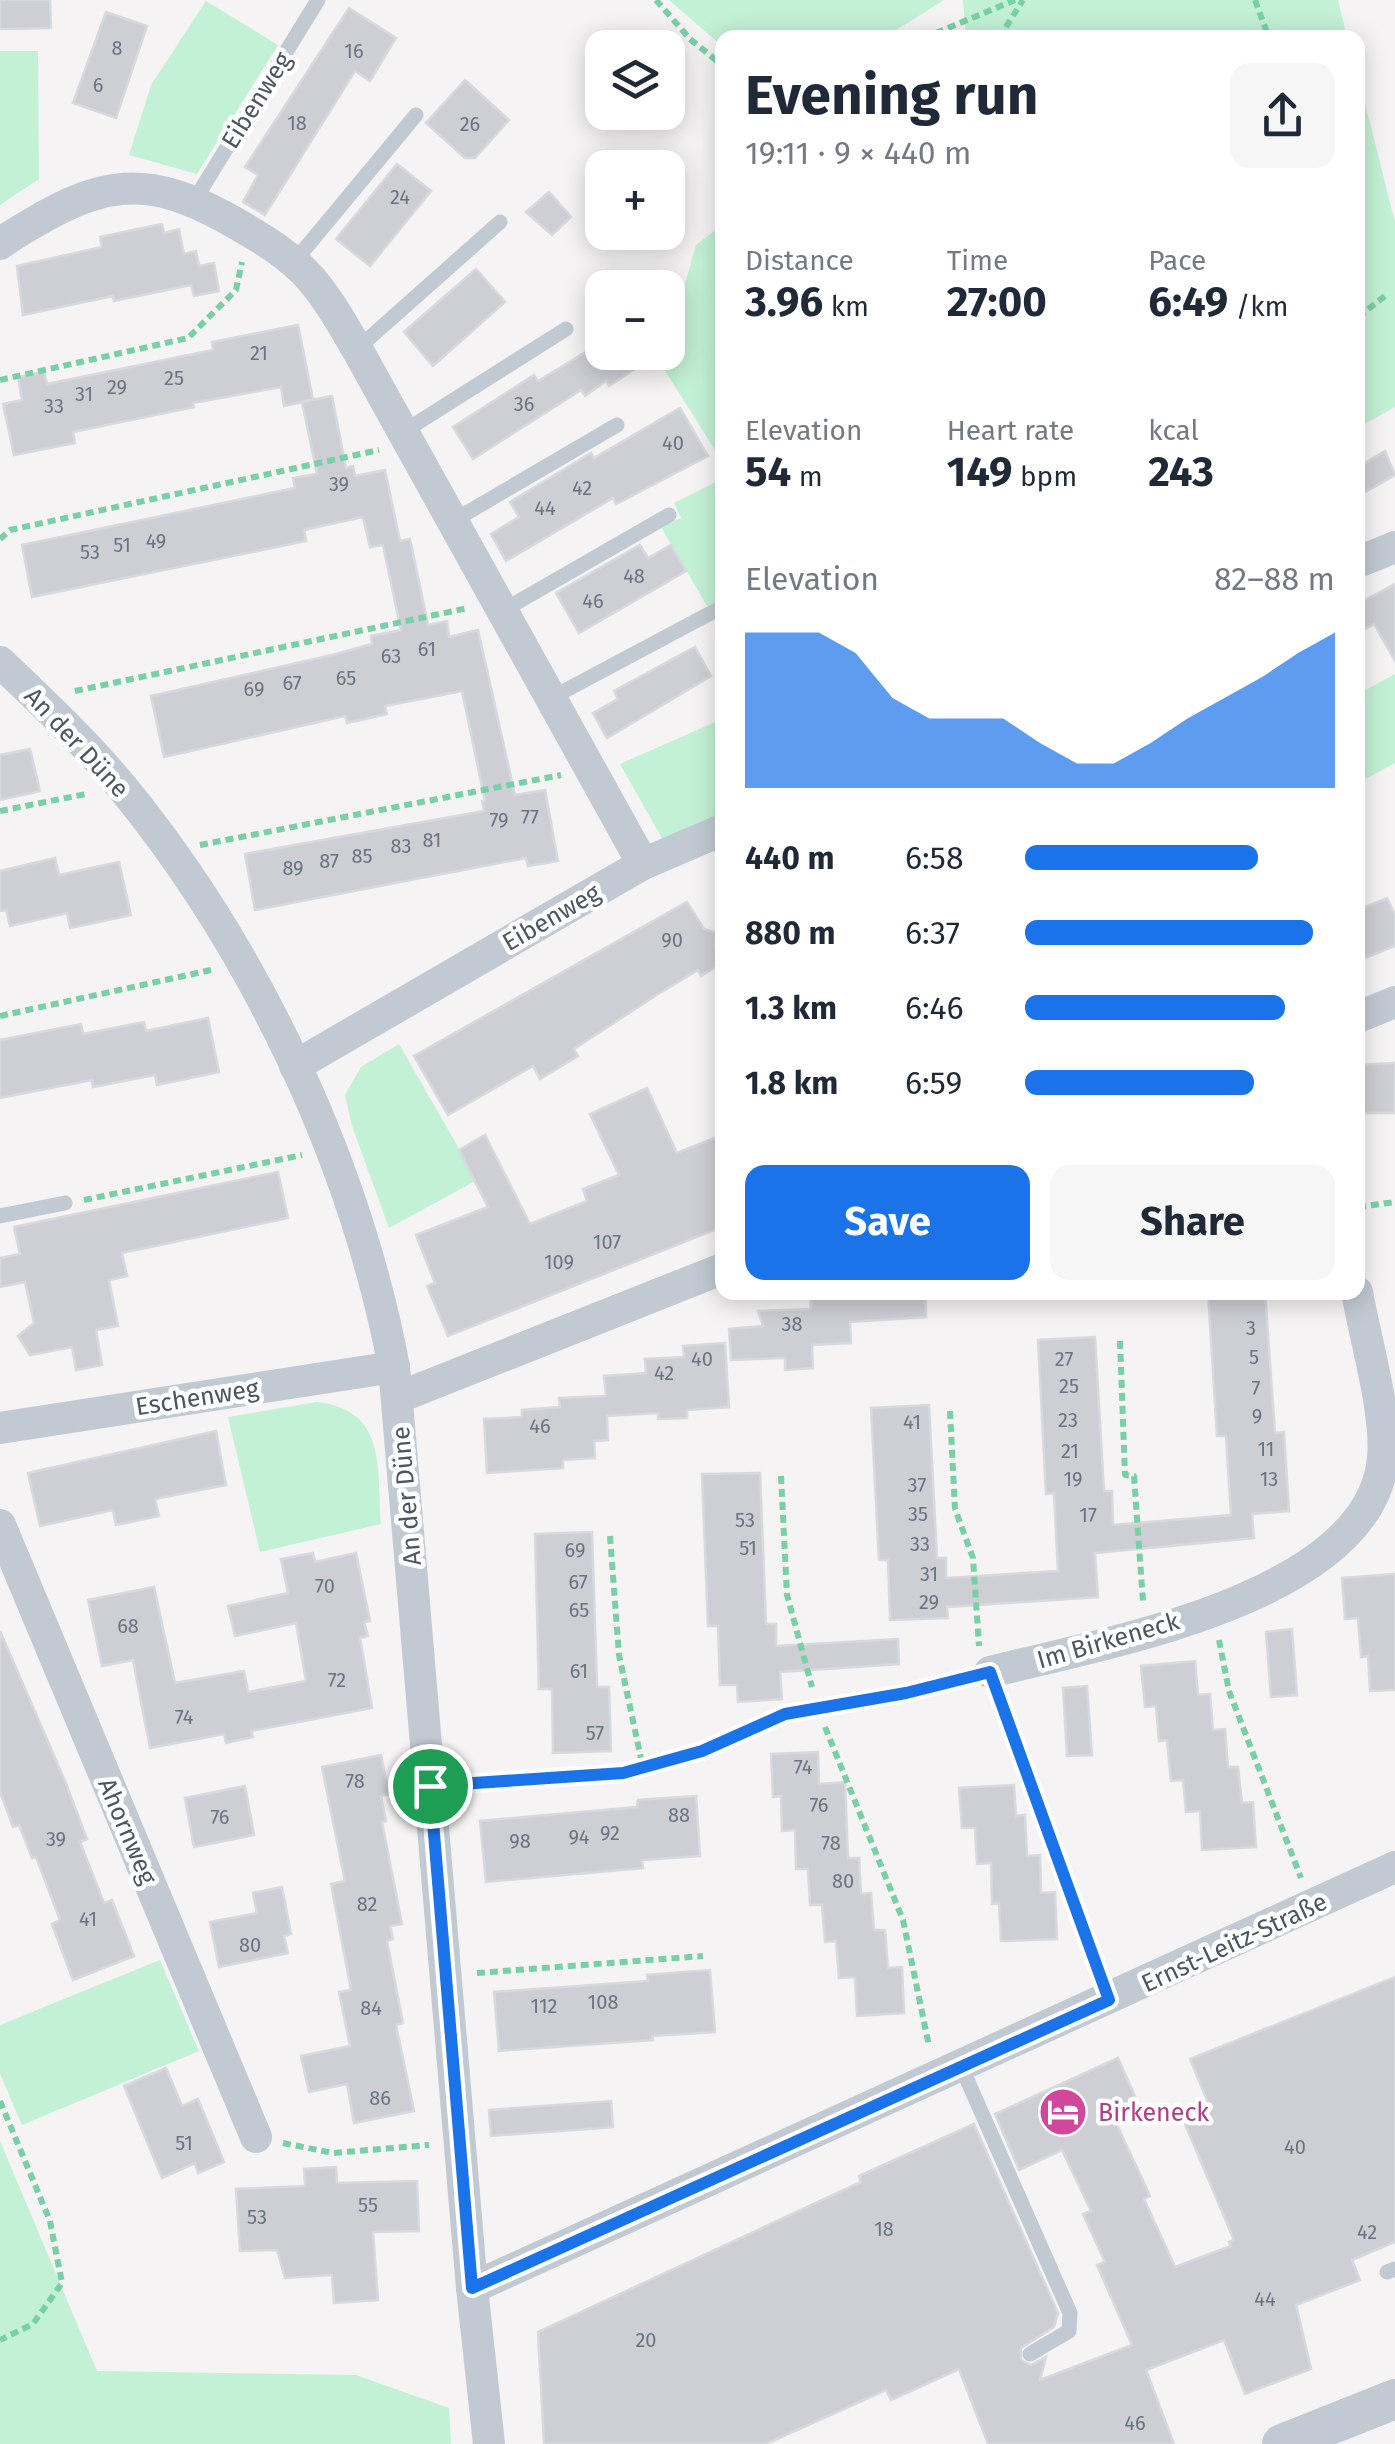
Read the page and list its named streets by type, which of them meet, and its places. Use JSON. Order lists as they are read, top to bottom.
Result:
{
  "streets": {
    "street": [
      "Eibenweg",
      "An der Düne",
      "Eschenweg",
      "Im Birkeneck",
      "Ahornweg",
      "Ernst-Leitz-Straße"
    ]
  },
  "crossings": [
    ["Eibenweg", "An der Düne"],
    ["An der Düne", "Eschenweg"],
    ["An der Düne", "Ernst-Leitz-Straße"]
  ],
  "places": {
    "hotel": ["Birkeneck"]
  },
  "house_numbers": [
    "8",
    "16",
    "6",
    "18",
    "26",
    "24",
    "21",
    "25",
    "29",
    "31",
    "36",
    "33",
    "40",
    "39",
    "42",
    "44",
    "49",
    "51",
    "53",
    "48",
    "46",
    "61",
    "63",
    "65",
    "67",
    "69",
    "77",
    "79",
    "81",
    "83",
    "85",
    "87",
    "89",
    "90",
    "107",
    "109",
    "38",
    "3",
    "5",
    "40",
    "27",
    "42",
    "25",
    "7",
    "9",
    "23",
    "41",
    "46",
    "11",
    "21",
    "19",
    "13",
    "37",
    "35",
    "17",
    "53",
    "33",
    "51",
    "69",
    "31",
    "67",
    "70",
    "29",
    "65",
    "68",
    "61",
    "72",
    "74",
    "57",
    "74",
    "78",
    "76",
    "88",
    "76",
    "92",
    "94",
    "39",
    "98",
    "78",
    "80",
    "82",
    "41",
    "80",
    "108",
    "112",
    "84",
    "86",
    "51",
    "40",
    "55",
    "53",
    "18",
    "42",
    "44",
    "20",
    "46"
  ],
  "page": {
    "map_buttons": ["+", "−"],
    "heading": ["Evening run", "19:11 · 9 × 440 m"],
    "stats": [
      ["Distance", "3.96 km"],
      ["Time", "27:00"],
      ["Pace", "6:49 /km"],
      ["Elevation", "54 m"],
      ["Heart rate", "149 bpm"],
      ["kcal", "243"]
    ],
    "chart": ["Elevation", "82–88 m"],
    "list": [
      {
        "name": "440 m",
        "note": "6:58"
      },
      {
        "name": "880 m",
        "note": "6:37"
      },
      {
        "name": "1.3 km",
        "note": "6:46"
      },
      {
        "name": "1.8 km",
        "note": "6:59"
      }
    ],
    "buttons": ["Save", "Share"]
  }
}
